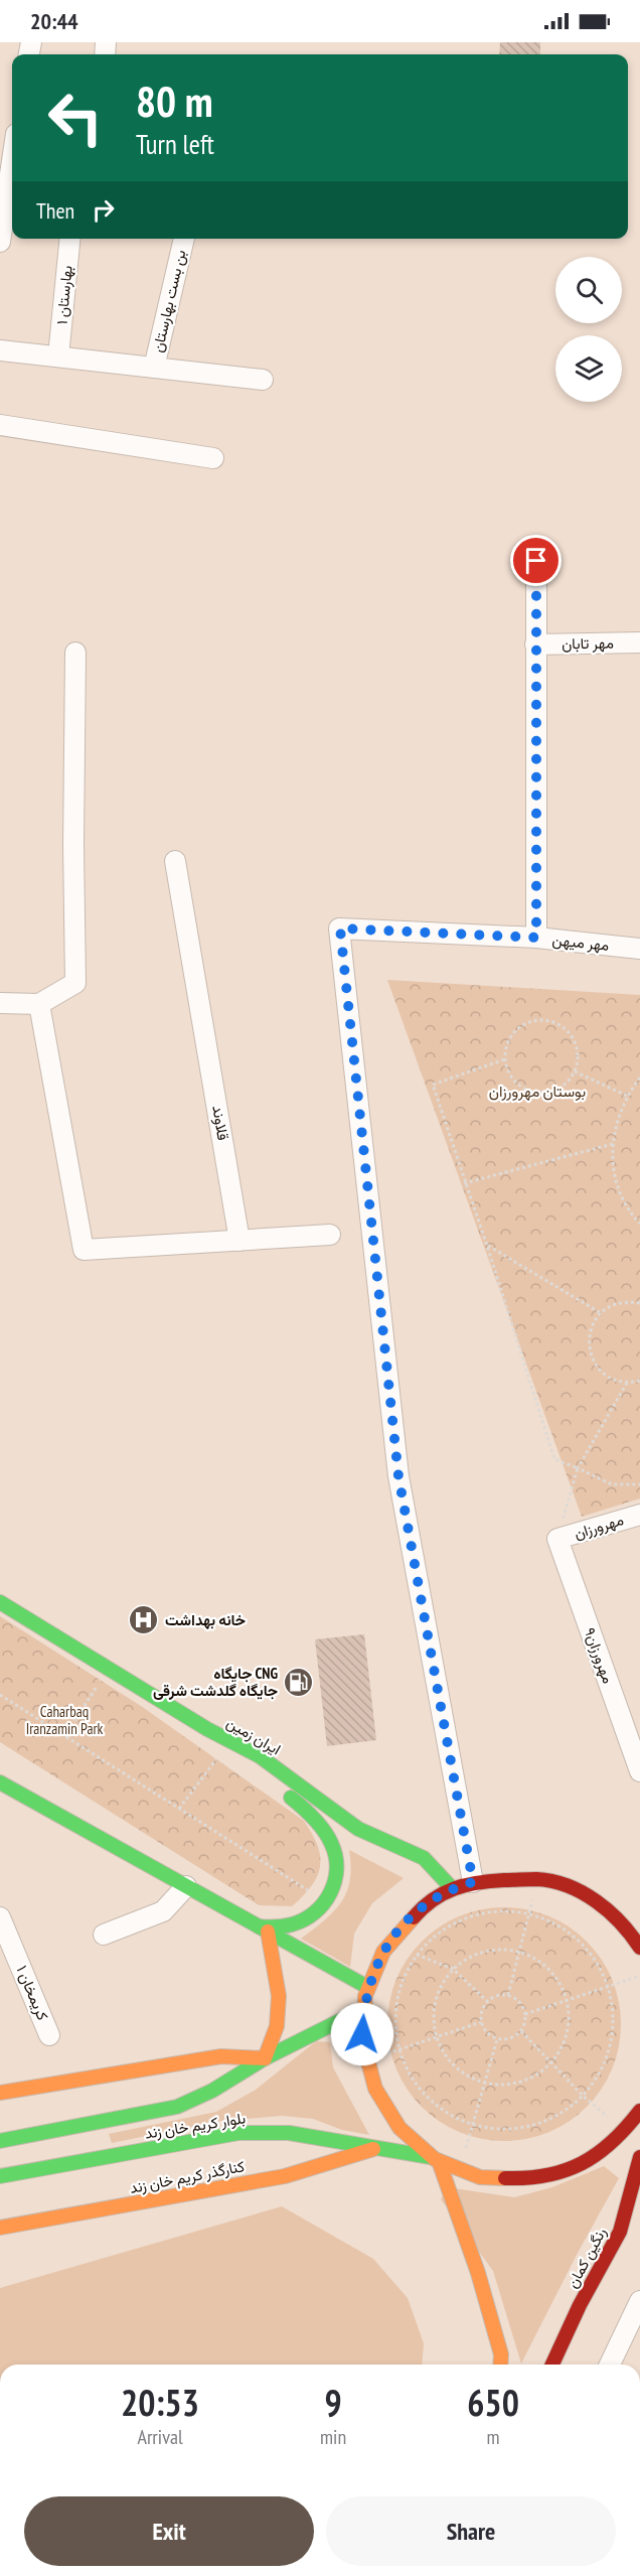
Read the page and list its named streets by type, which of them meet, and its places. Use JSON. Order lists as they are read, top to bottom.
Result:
{
  "streets": {
    "main road": [
      "ایران زمین",
      "بلوار کریم خان زند",
      "کنارگذر کریم خان زند",
      "رنگین کمان"
    ],
    "street": [
      "بهارستان ۱",
      "بن بست بهارستان",
      "مهر تابان",
      "مهر میهن",
      "قلاوند",
      "مهرورزان",
      "مهرورزان۹",
      "کریمخان ۱"
    ]
  },
  "crossings": [
    ["مهرورزان", "مهرورزان۹"],
    ["بلوار کریم خان زند", "کنارگذر کریم خان زند"]
  ],
  "parks": ["بوستان مهرورزان", "Caharbaq Iranzamin Park"],
  "places": {
    "hospital": ["خانه بهداشت"],
    "fuel station": ["جایگاه CNG جایگاه گلدشت شرقی"]
  },
  "page": {
    "status": "20:44",
    "turn": ["80 m", "Turn left"],
    "then": "Then",
    "eta": [
      "20:53",
      "Arrival",
      "9",
      "min",
      "650",
      "m"
    ],
    "buttons": ["Exit", "Share"]
  }
}
